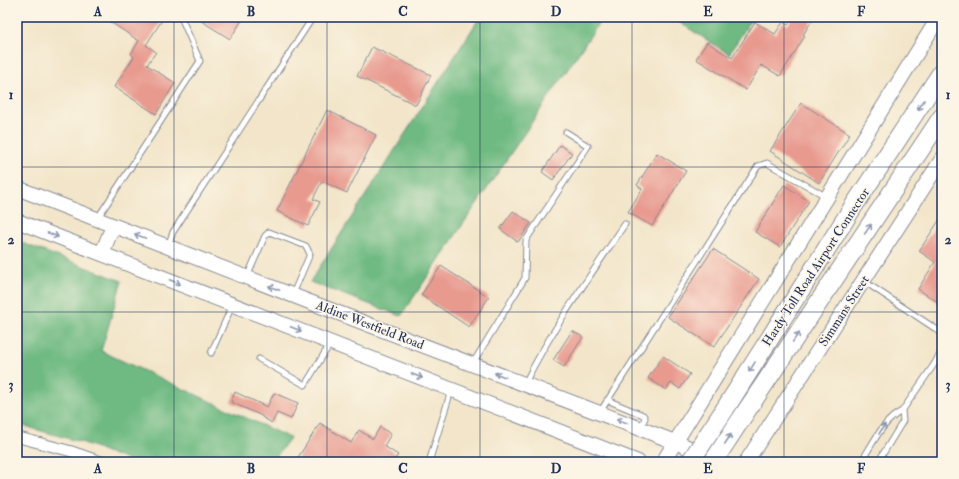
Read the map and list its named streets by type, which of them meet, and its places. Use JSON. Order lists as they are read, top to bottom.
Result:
{
  "streets": {
    "highway": ["Hardy Toll Road Airport Connector"],
    "main road": ["Simmans Street", "Aldine Westfield Road"]
  },
  "grid": {
    "columns": [
      "A",
      "B",
      "C",
      "D",
      "E",
      "F"
    ],
    "rows": ["1", "2", "3"]
  }
}
